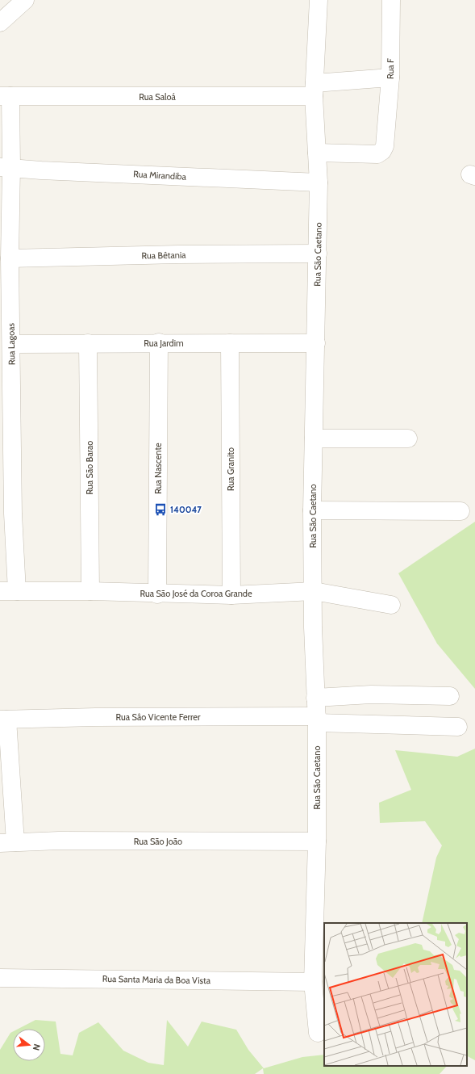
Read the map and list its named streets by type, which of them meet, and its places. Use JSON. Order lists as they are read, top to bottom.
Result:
{
  "streets": {
    "street": [
      "Rua F",
      "Rua Saloá",
      "Rua Mirandiba",
      "Rua São Caetano",
      "Rua Bêtania",
      "Rua Jardim",
      "Rua Lagoas",
      "Rua São Barao",
      "Rua Nascente",
      "Rua Granito",
      "Rua São José da Coroa Grande",
      "Rua Sâo Vicente Ferrer",
      "Rua São João",
      "Rua Santa Maria da Boa Vista"
    ]
  },
  "crossings": [
    ["Rua F", "Rua Saloá"],
    ["Rua F", "Rua São Caetano"],
    ["Rua Saloá", "Rua São Caetano"],
    ["Rua Saloá", "Rua Lagoas"],
    ["Rua Mirandiba", "Rua São Caetano"],
    ["Rua Mirandiba", "Rua Lagoas"],
    ["Rua São Caetano", "Rua Bêtania"],
    ["Rua São Caetano", "Rua Jardim"],
    ["Rua São Caetano", "Rua São José da Coroa Grande"],
    ["Rua São Caetano", "Rua Sâo Vicente Ferrer"],
    ["Rua São Caetano", "Rua São João"],
    ["Rua São Caetano", "Rua Santa Maria da Boa Vista"],
    ["Rua Bêtania", "Rua Lagoas"],
    ["Rua Jardim", "Rua Lagoas"],
    ["Rua Jardim", "Rua São Barao"],
    ["Rua Jardim", "Rua Nascente"],
    ["Rua Jardim", "Rua Granito"],
    ["Rua Lagoas", "Rua São José da Coroa Grande"],
    ["Rua São Barao", "Rua São José da Coroa Grande"],
    ["Rua Nascente", "Rua São José da Coroa Grande"],
    ["Rua Granito", "Rua São José da Coroa Grande"]
  ],
  "places": {
    "bus stop": ["140047"]
  },
  "north": "right"
}
